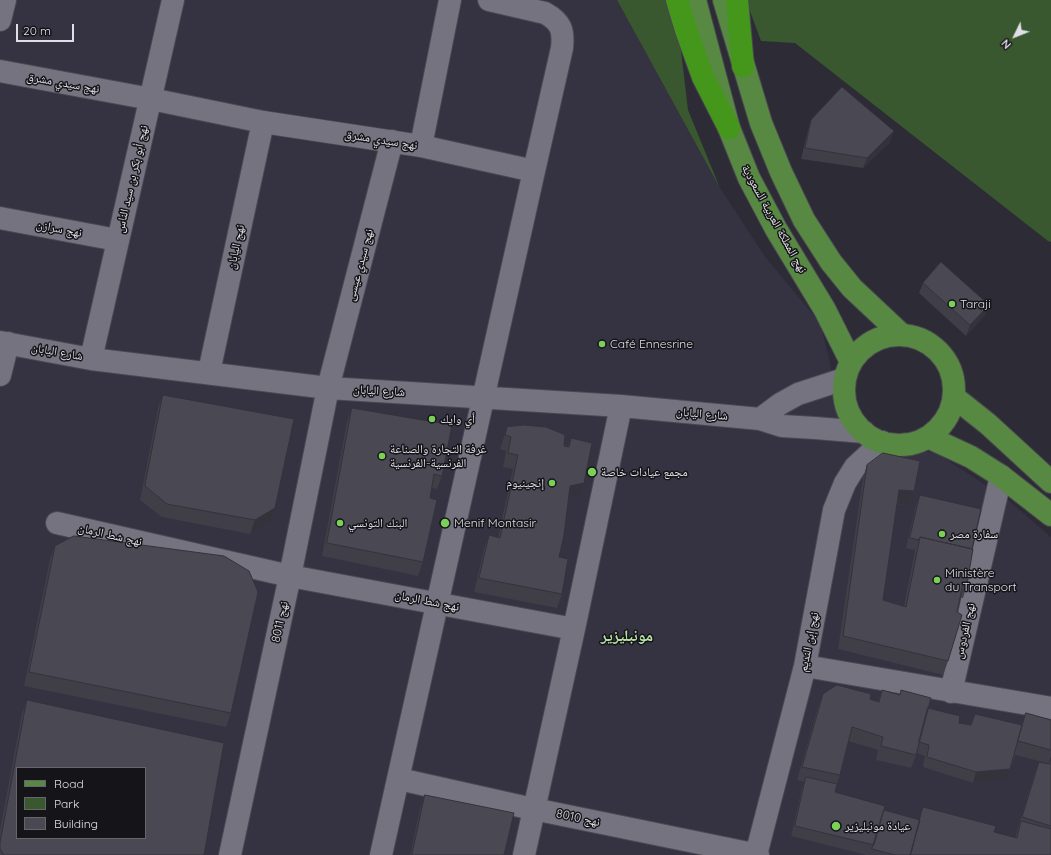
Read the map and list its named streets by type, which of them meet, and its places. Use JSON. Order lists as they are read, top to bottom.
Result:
{
  "streets": {
    "main road": ["نهج المملكة العربية السعودية"],
    "street": [
      "نهج سيدي مشرق",
      "نهج أبو بكر بن سيد الناس",
      "نهج سرازن",
      "نهج اليابان",
      "نهج سيدي عيسى",
      "شارع اليابان",
      "نهج شط الرمان",
      "نهج 8011",
      "نهج الفردوس",
      "نهج إبن النديم",
      "نهج 8010"
    ]
  },
  "crossings": [
    ["نهج سيدي مشرق", "نهج أبو بكر بن سيد الناس"],
    ["نهج سيدي مشرق", "نهج اليابان"],
    ["نهج سيدي مشرق", "نهج سيدي عيسى"],
    ["نهج أبو بكر بن سيد الناس", "نهج سرازن"],
    ["نهج أبو بكر بن سيد الناس", "شارع اليابان"],
    ["نهج المملكة العربية السعودية", "شارع اليابان"],
    ["نهج المملكة العربية السعودية", "نهج إبن النديم"],
    ["نهج اليابان", "شارع اليابان"],
    ["نهج سيدي عيسى", "شارع اليابان"],
    ["نهج سيدي عيسى", "نهج 8011"],
    ["شارع اليابان", "نهج 8011"],
    ["شارع اليابان", "نهج إبن النديم"],
    ["نهج شط الرمان", "نهج 8011"],
    ["نهج إبن النديم", "نهج 8010"]
  ],
  "districts": ["مونبليزير"],
  "places": [
    "Taraji",
    "Café Ennesrine",
    "أي وايك",
    "غرفة التجارة والصناعة الفرنسية-الفرنسية",
    "مجمع عيادات خاصة",
    "إنجينيوم",
    "البنك التونسي",
    "Menif Montasir",
    "سفارة مصر",
    "Ministère du Transport",
    "عيادة مونبليزير"
  ],
  "legend": ["Road", "Park", "Building"],
  "scale_bar": "20 m",
  "north": "bottom left"
}
